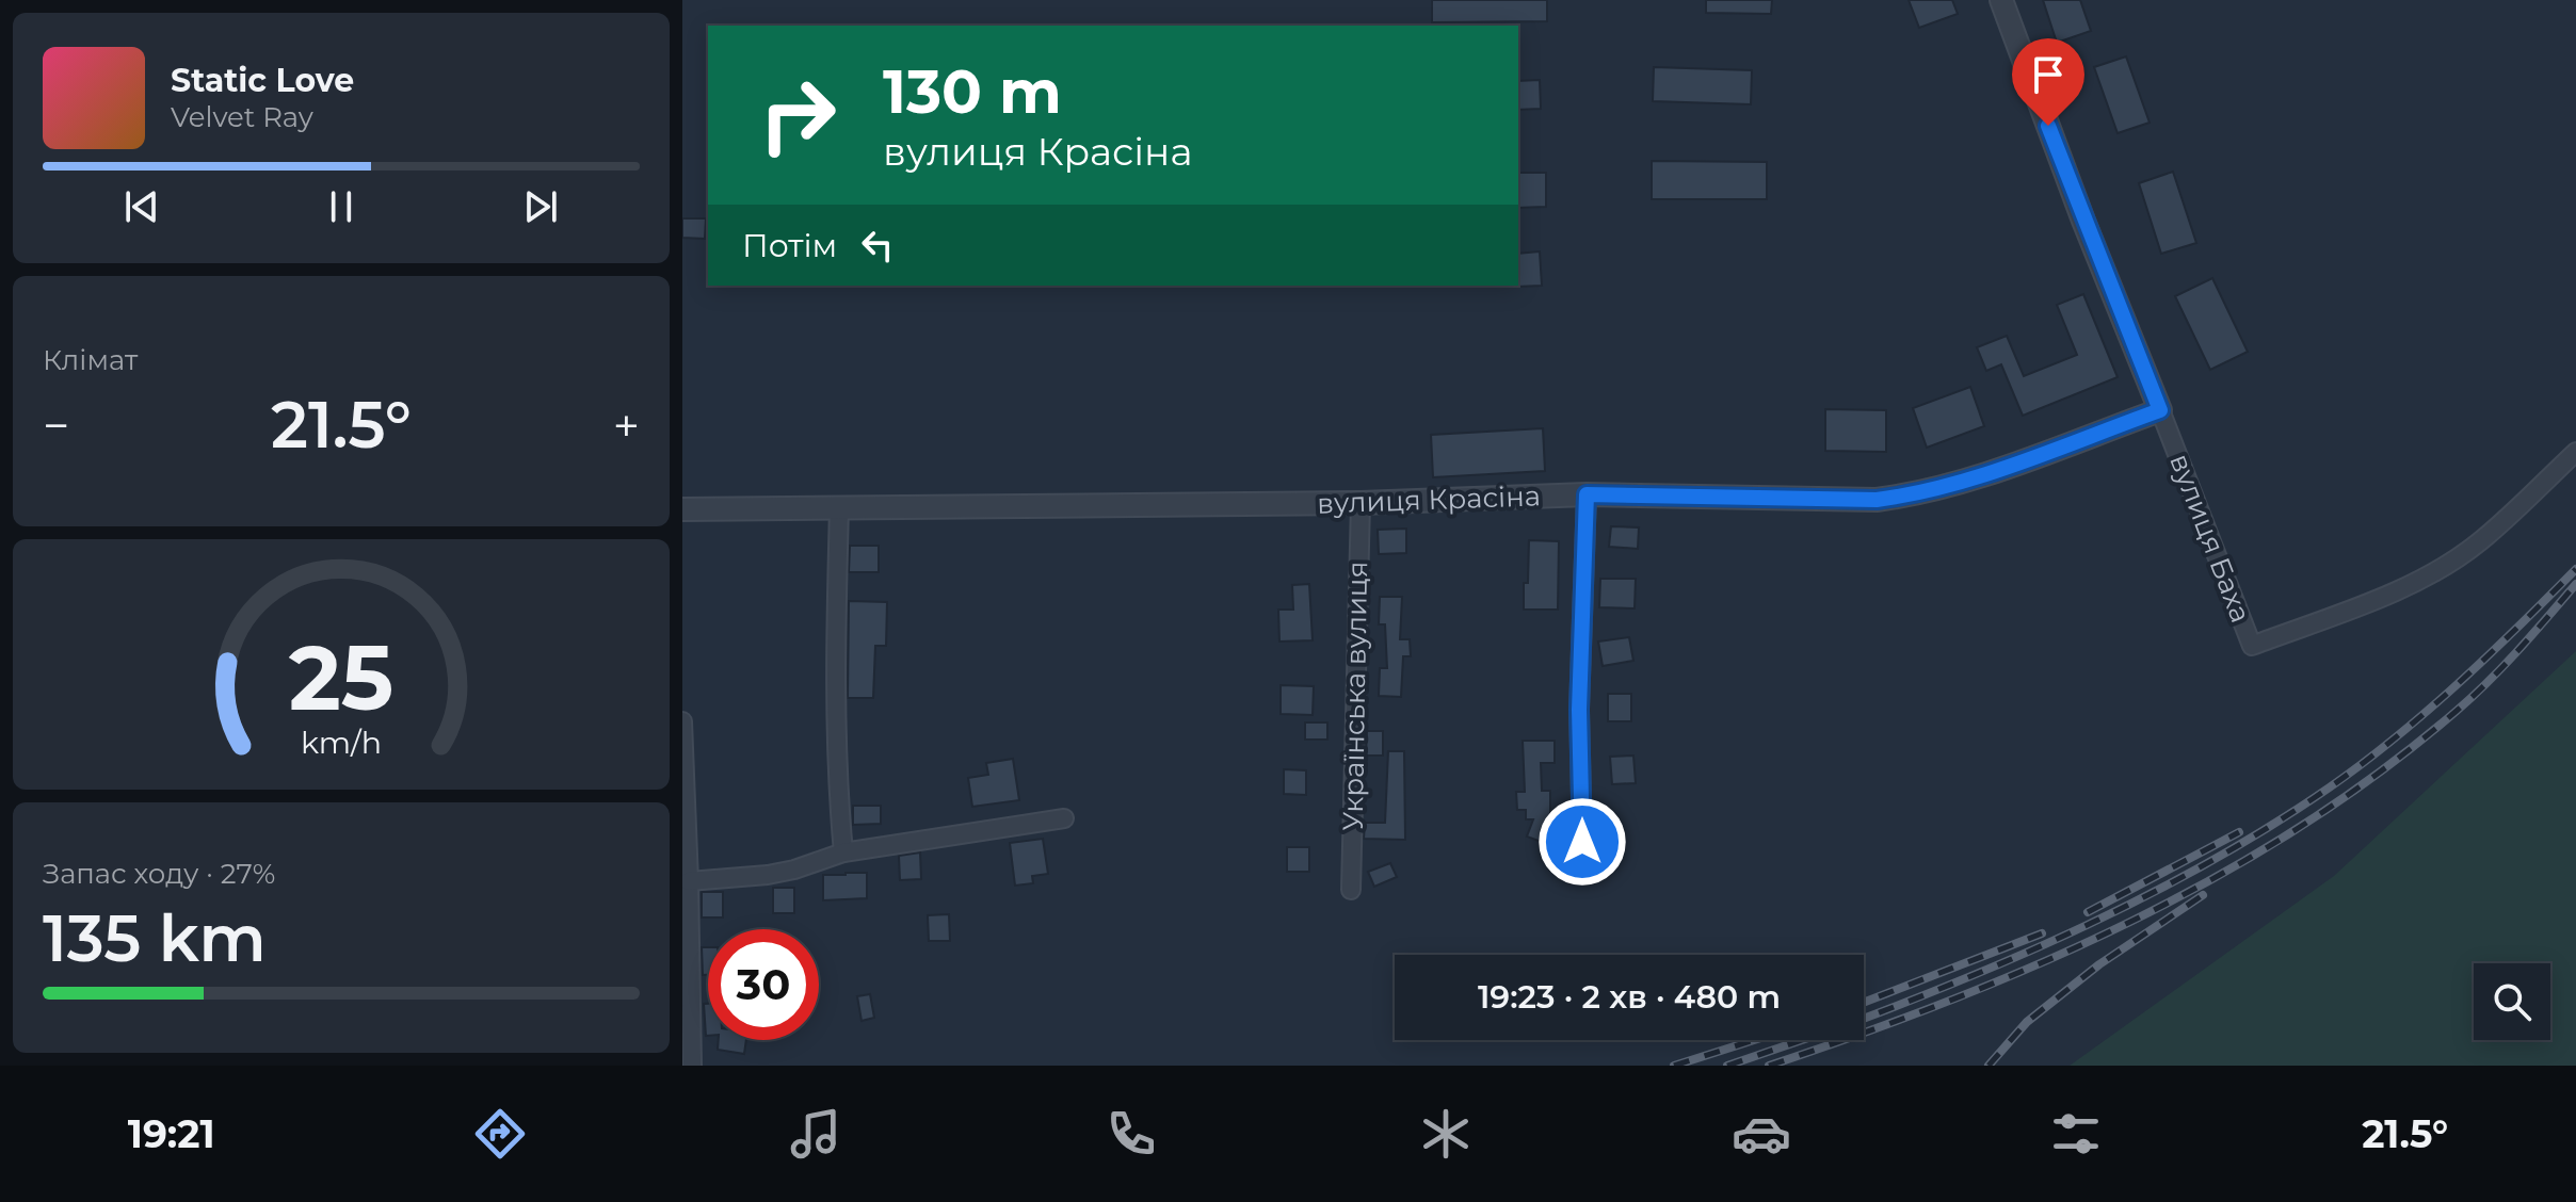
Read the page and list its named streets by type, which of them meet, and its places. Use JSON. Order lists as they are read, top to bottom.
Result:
{
  "streets": {
    "street": ["вулиця Красіна", "вулиця Баха", "Українська вулиця"]
  },
  "crossings": [
    ["вулиця Красіна", "вулиця Баха"],
    ["вулиця Красіна", "Українська вулиця"]
  ],
  "page": {
    "turn": ["130 m", "вулиця Красіна"],
    "song": ["Static Love", "Velvet Ray"],
    "then": "Потім",
    "tile": [
      "Клімат",
      ["Запас ходу · 27%", "135 km"]
    ],
    "heat": ["−", "21.5°", "+"],
    "limit": "30",
    "trip": "19:23 · 2 хв · 480 m",
    "tabs": ["19:21", "21.5°"],
    "gauge": ["25", "km/h"]
  }
}
